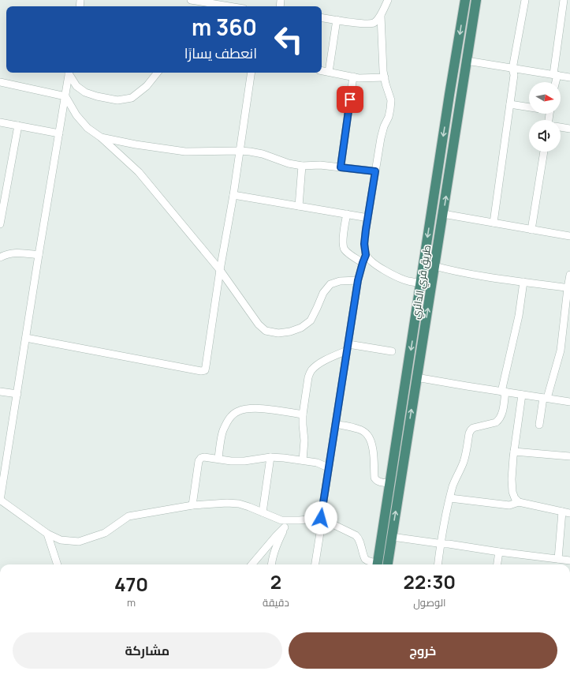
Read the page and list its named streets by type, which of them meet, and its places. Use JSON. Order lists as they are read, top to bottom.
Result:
{
  "streets": {
    "highway": ["طريق قري الدائري"]
  },
  "north": "right",
  "page": {
    "turn": ["360 m", "انعطف يسارًا"],
    "eta": [
      "22:30",
      "الوصول",
      "2",
      "دقيقة",
      "470",
      "m"
    ],
    "buttons": ["خروج", "مشاركة"]
  }
}
